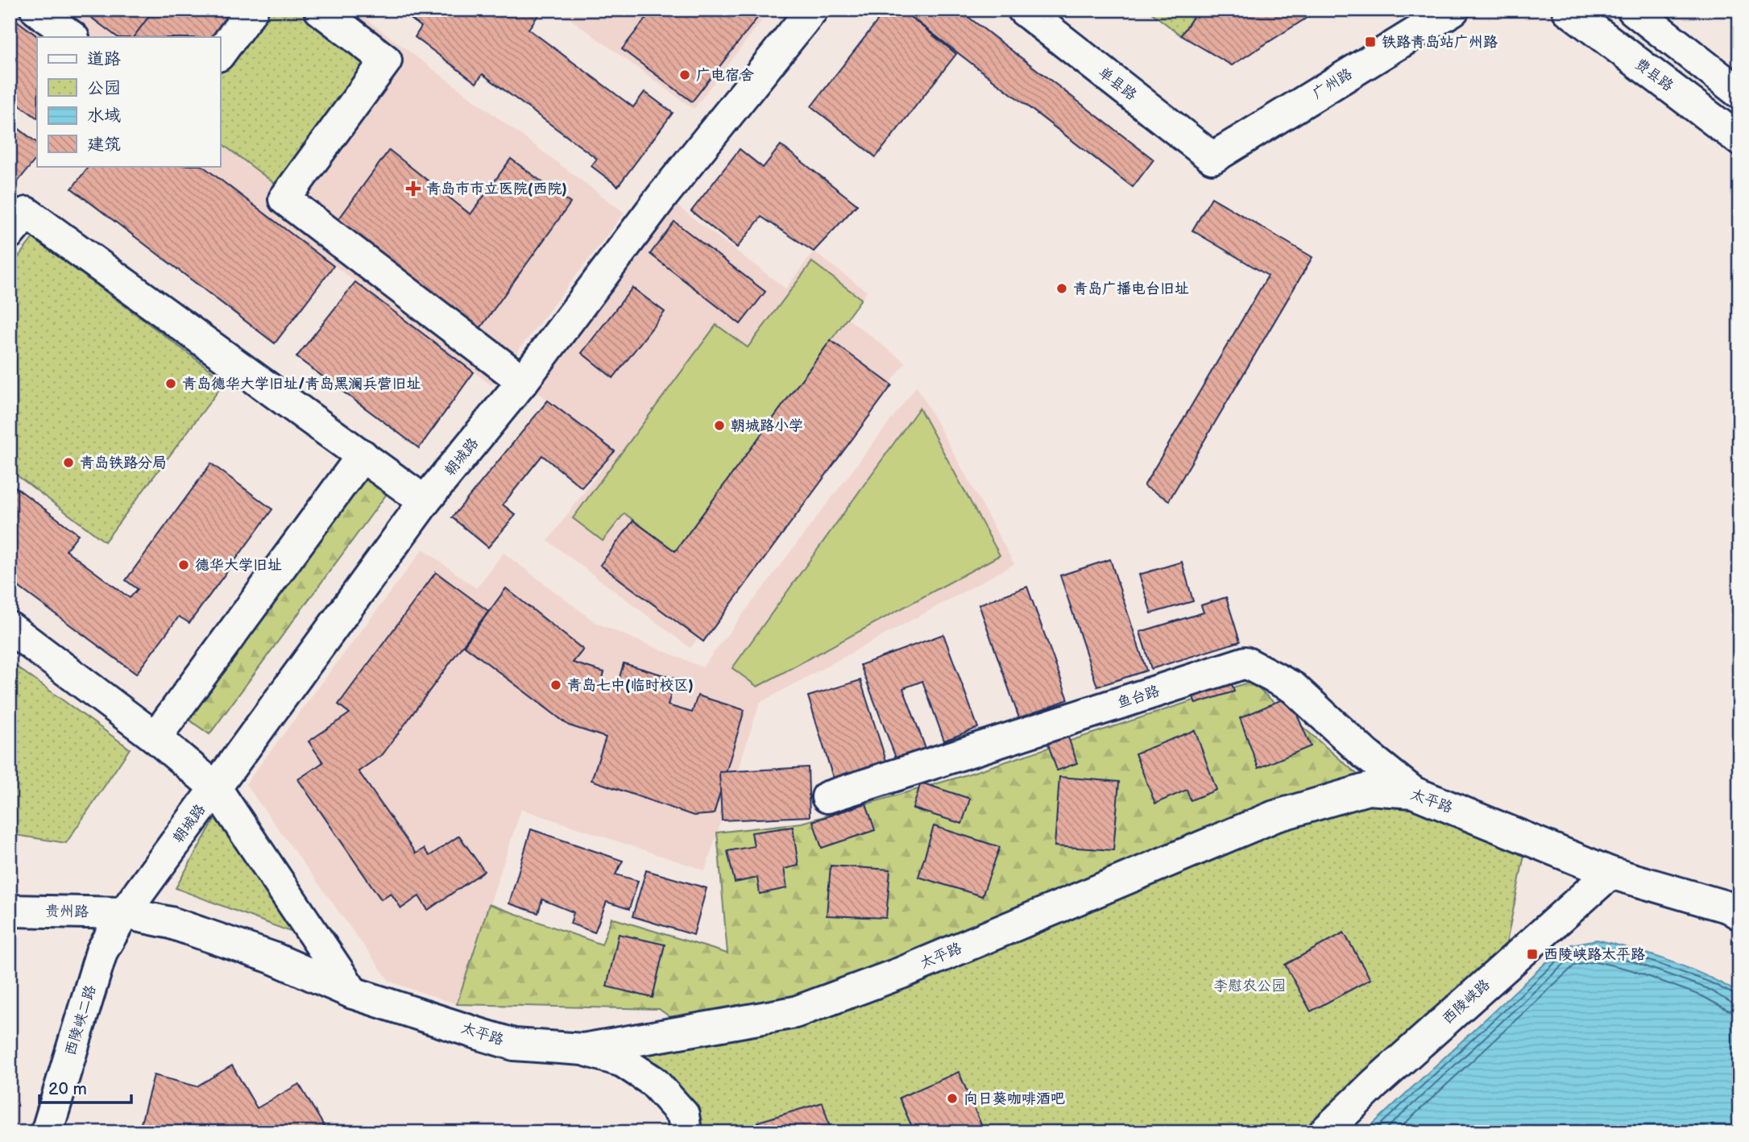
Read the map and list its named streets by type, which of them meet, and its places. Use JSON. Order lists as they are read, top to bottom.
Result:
{
  "streets": {
    "street": [
      "费县路",
      "单县路",
      "广州路",
      "朝城路",
      "鱼台路",
      "太平路",
      "贵州路",
      "西陵峡路",
      "西陵峡二路"
    ]
  },
  "crossings": [
    ["单县路", "广州路"],
    ["朝城路", "太平路"],
    ["朝城路", "贵州路"],
    ["朝城路", "西陵峡二路"],
    ["鱼台路", "太平路"],
    ["太平路", "贵州路"],
    ["太平路", "西陵峡路"],
    ["太平路", "西陵峡二路"],
    ["贵州路", "西陵峡二路"]
  ],
  "parks": ["李慰农公园"],
  "places": {
    "transit": ["铁路青岛站广州路", "西陵峡路太平路"],
    "other": [
      "广电宿舍",
      "青岛广播电台旧址",
      "青岛德华大学旧址/青岛黑澜兵营旧址",
      "朝城路小学",
      "青岛铁路分局",
      "德华大学旧址",
      "青岛七中(临时校区)",
      "向日葵咖啡酒吧"
    ],
    "health": ["青岛市市立医院(西院)"]
  },
  "legend": [
    "道路",
    "公园",
    "水域",
    "建筑"
  ],
  "scale_bar": "20 m"
}
